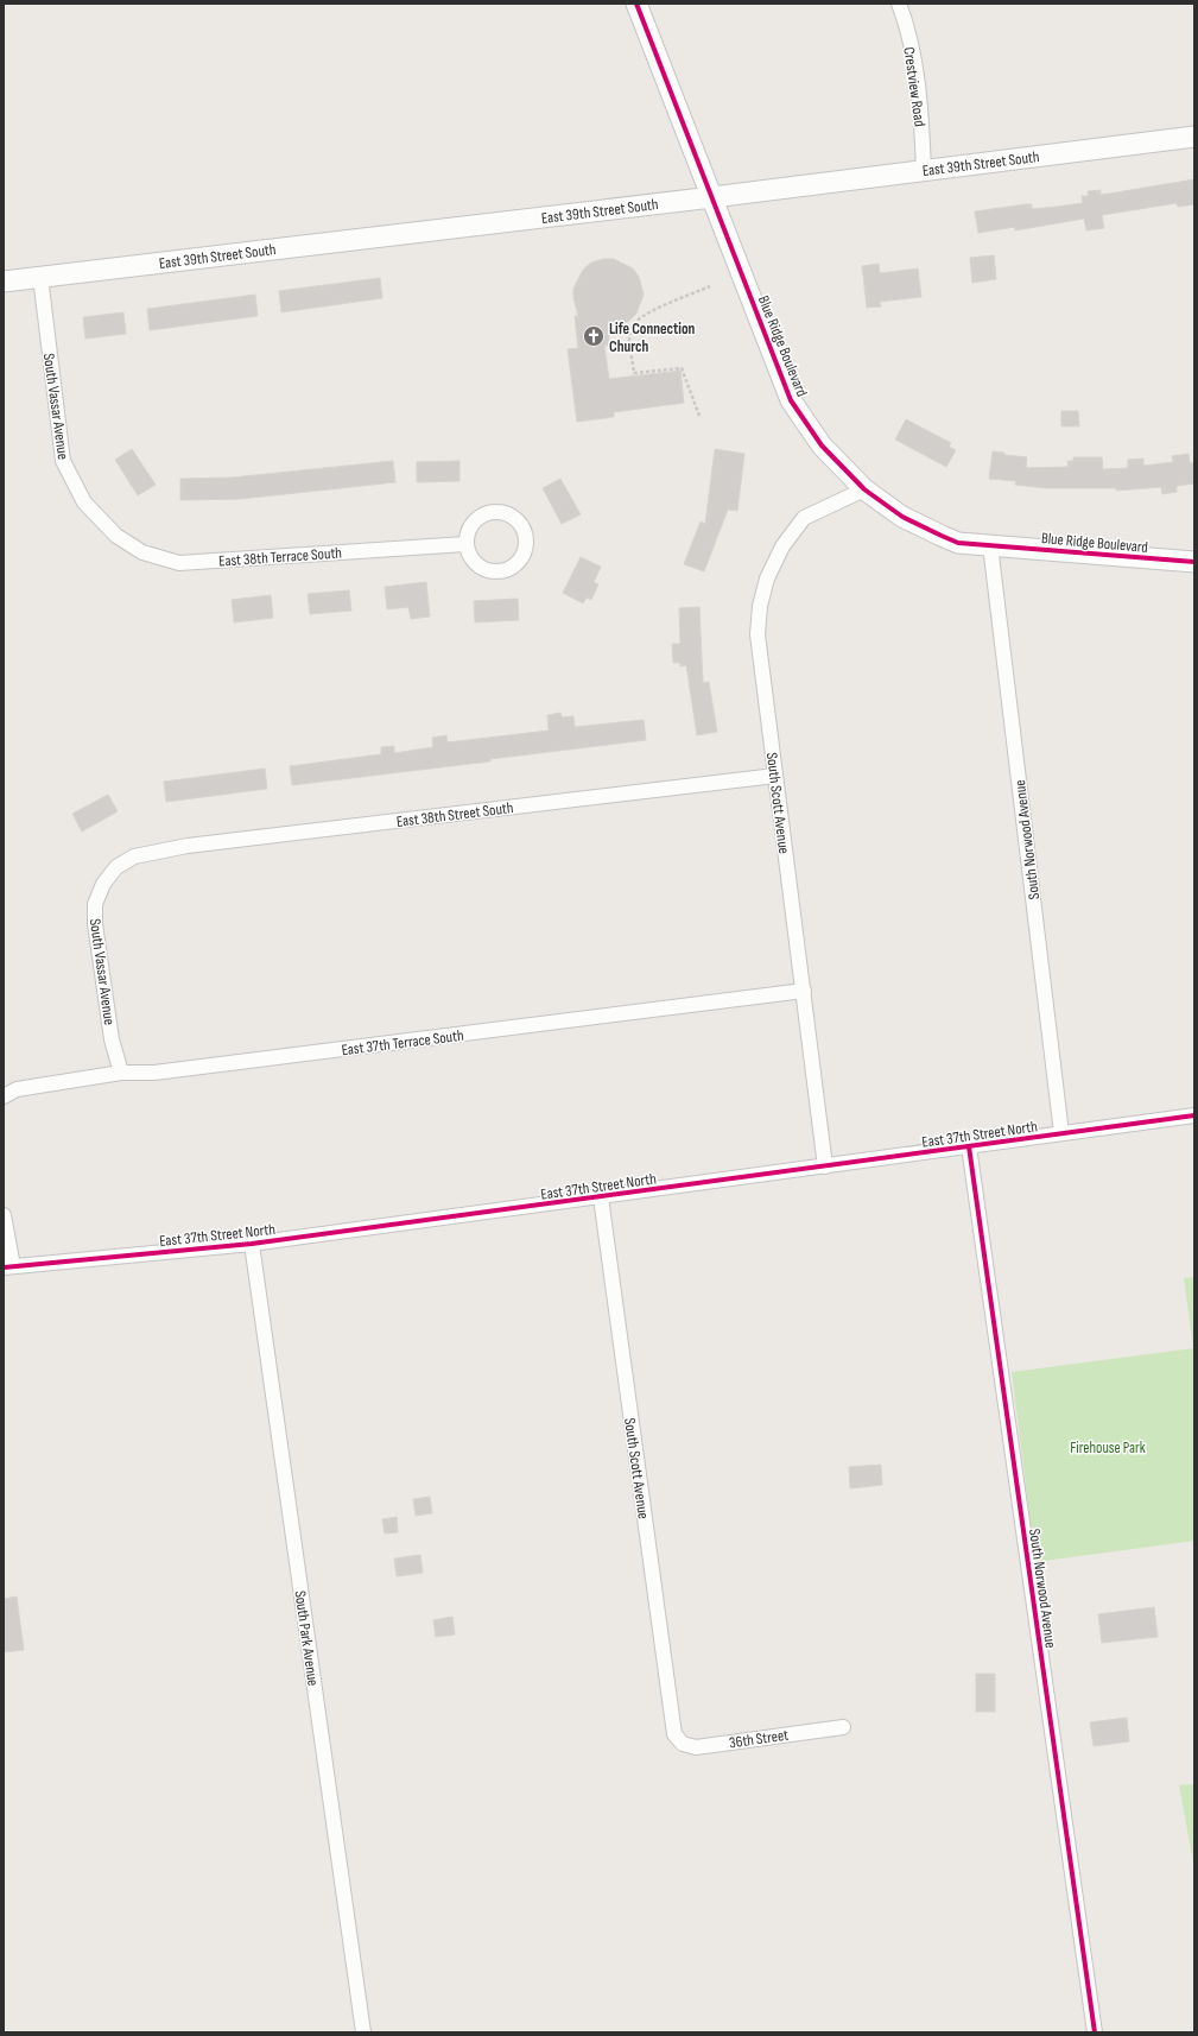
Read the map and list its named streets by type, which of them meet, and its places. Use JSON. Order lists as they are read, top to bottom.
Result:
{
  "streets": {
    "main road": ["East 39th Street South", "Blue Ridge Boulevard"],
    "street": [
      "Crestview Road",
      "South Vassar Avenue",
      "East 38th Terrace South",
      "South Scott Avenue",
      "East 38th Street South",
      "South Norwood Avenue",
      "East 37th Terrace South",
      "East 37th Street North",
      "South Park Avenue",
      "36th Street"
    ]
  },
  "crossings": [
    ["Crestview Road", "East 39th Street South"],
    ["East 39th Street South", "Blue Ridge Boulevard"],
    ["East 39th Street South", "South Vassar Avenue"],
    ["Blue Ridge Boulevard", "South Scott Avenue"],
    ["Blue Ridge Boulevard", "South Norwood Avenue"],
    ["South Vassar Avenue", "East 38th Terrace South"],
    ["South Vassar Avenue", "East 38th Street South"],
    ["South Vassar Avenue", "East 37th Terrace South"],
    ["South Scott Avenue", "East 38th Street South"],
    ["South Scott Avenue", "East 37th Terrace South"],
    ["South Scott Avenue", "East 37th Street North"],
    ["South Scott Avenue", "36th Street"],
    ["South Norwood Avenue", "East 37th Street North"],
    ["East 37th Street North", "South Park Avenue"]
  ],
  "parks": ["Firehouse Park"],
  "places": {
    "church": ["Life Connection Church"]
  }
}
